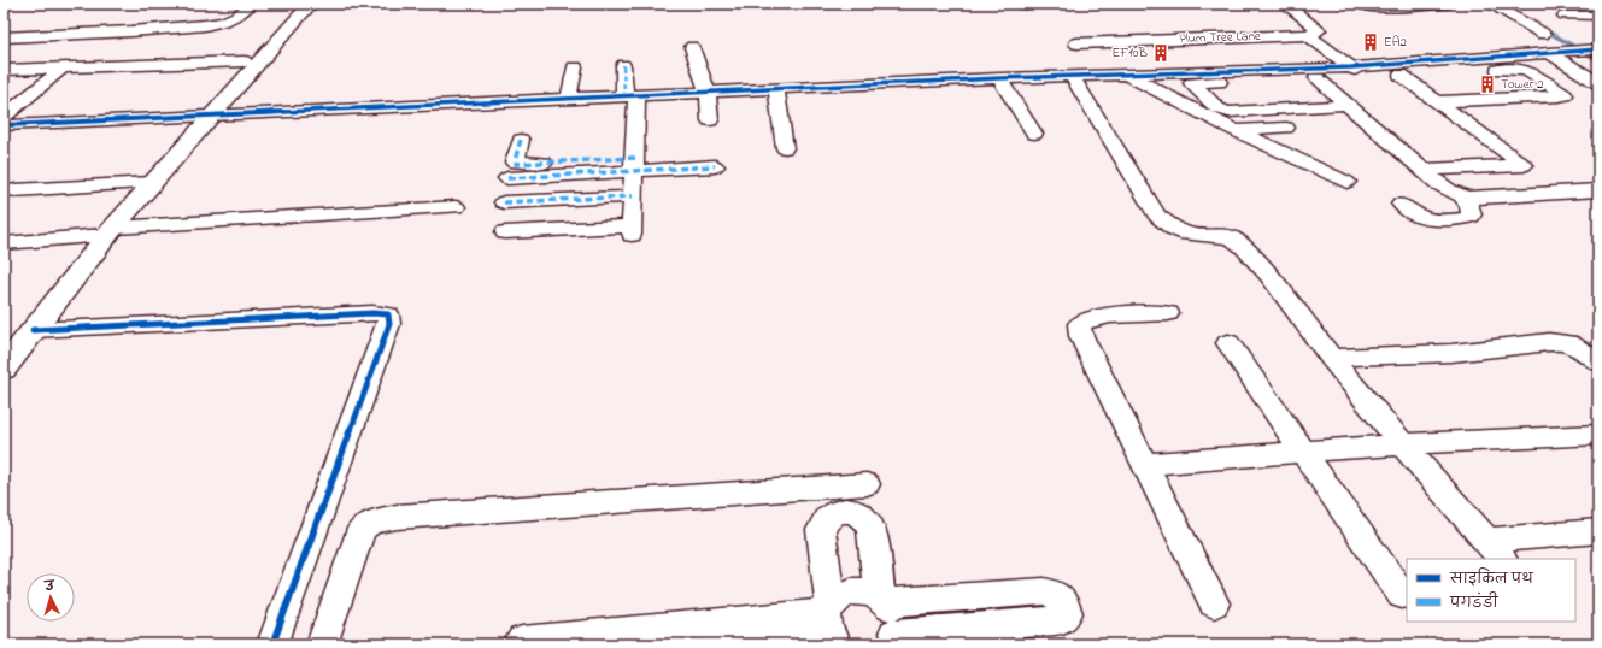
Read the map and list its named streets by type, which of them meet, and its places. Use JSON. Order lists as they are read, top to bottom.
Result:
{
  "streets": {
    "street": ["Plum Tree Lane"]
  },
  "places": {
    "building": ["EA2", "EF10B", "Tower 2"]
  },
  "legend": ["साइकिल पथ", "पगडंडी"],
  "north": "top"
}
